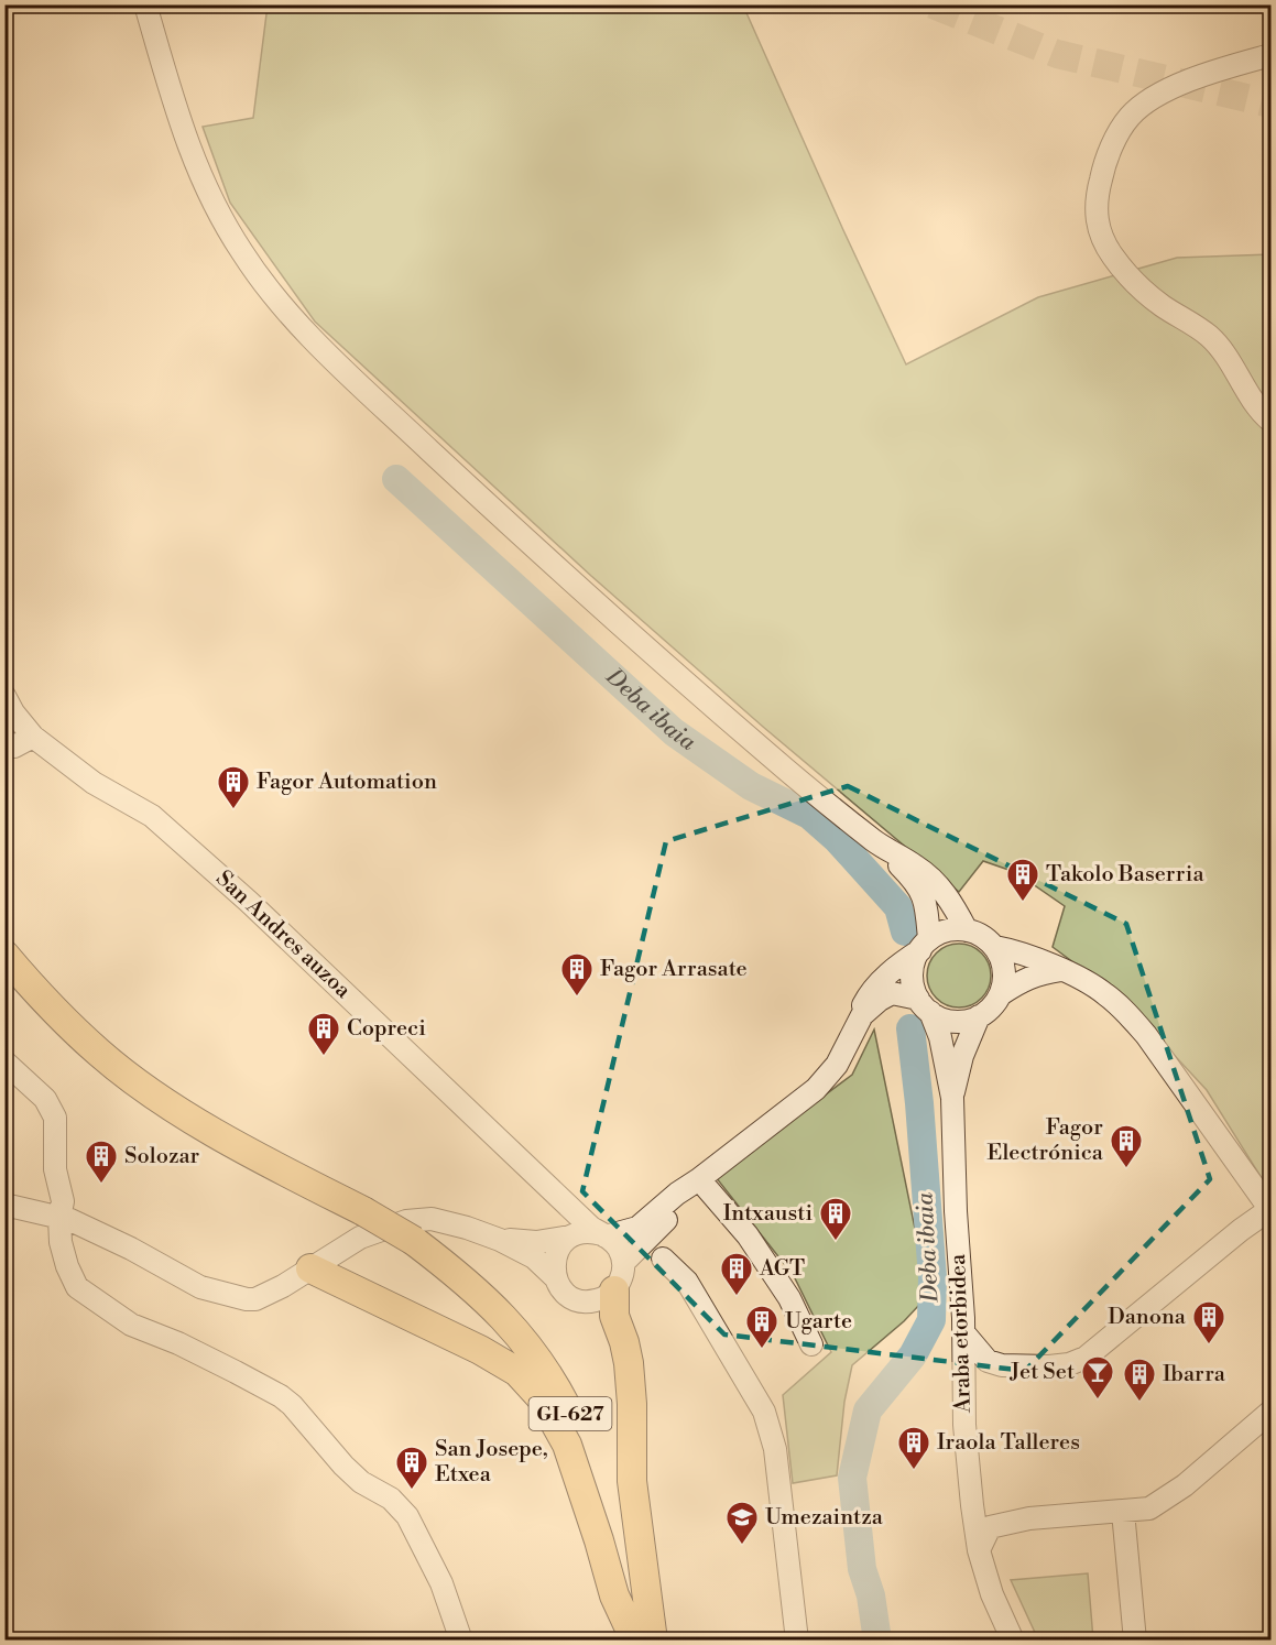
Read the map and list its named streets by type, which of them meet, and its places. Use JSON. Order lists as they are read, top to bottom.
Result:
{
  "streets": {
    "main road": ["GI-627"],
    "street": ["San Andres auzoa", "Araba etorbidea"]
  },
  "water": ["Deba ibaia"],
  "places": {
    "building": [
      "Fagor Automation",
      "Takolo Baserria",
      "Fagor Arrasate",
      "Copreci",
      "Fagor Electrónica",
      "Solozar",
      "Intxausti",
      "AGT",
      "Danona",
      "Ugarte",
      "Ibarra",
      "Iraola Talleres",
      "San Josepe, Etxea"
    ],
    "bar": ["Jet Set"],
    "school or university": ["Umezaintza"]
  }
}
